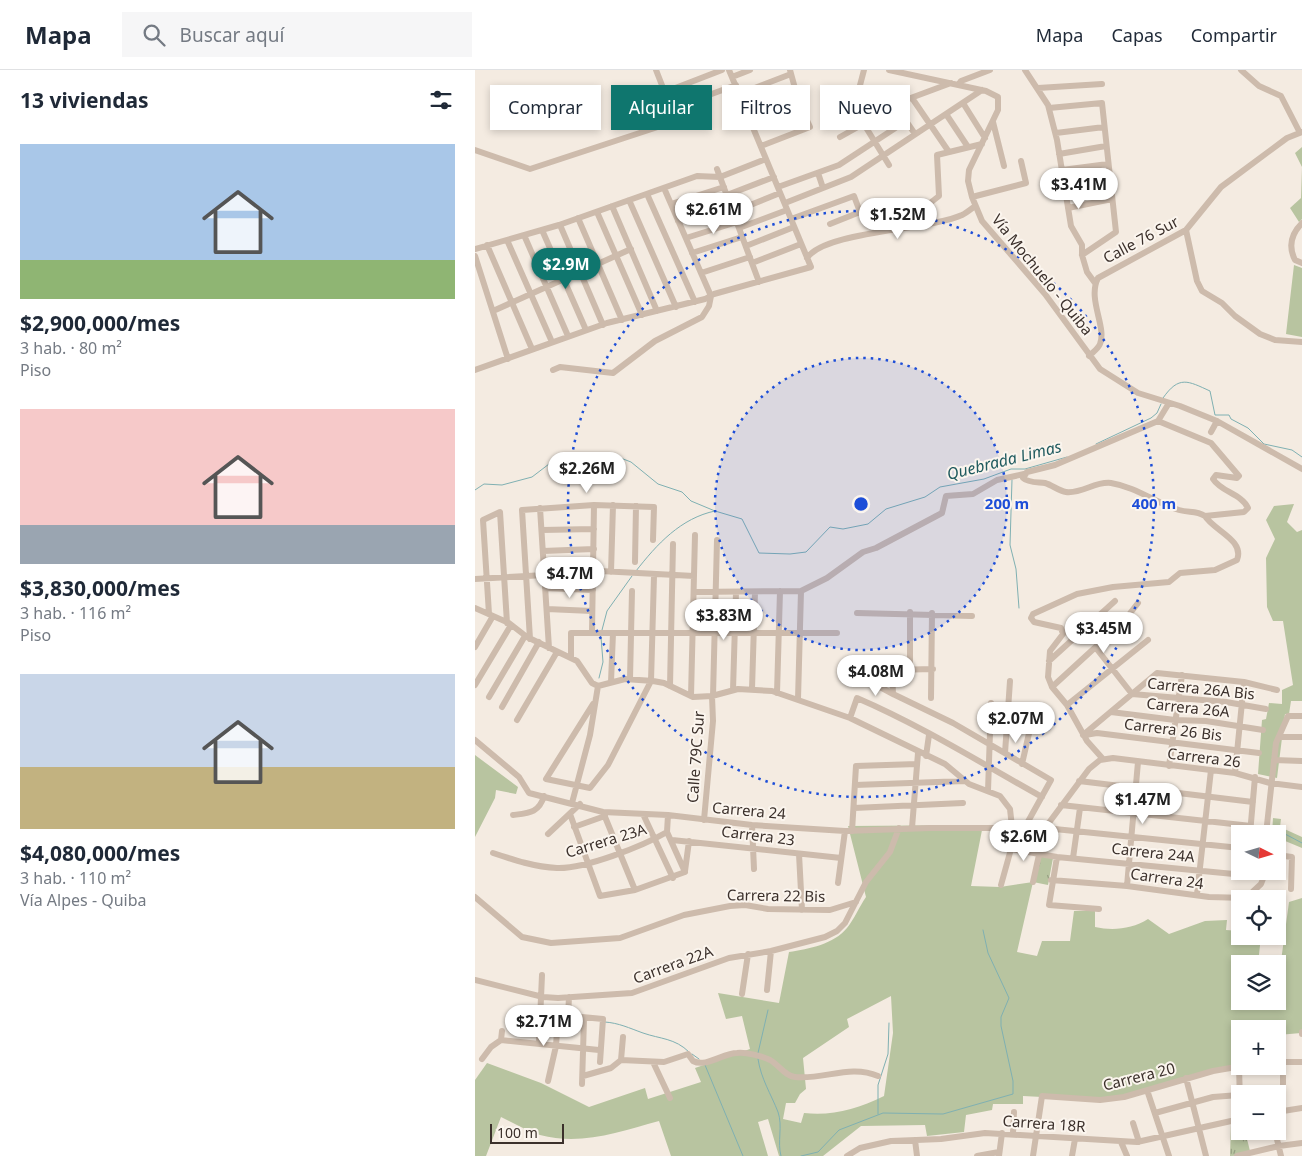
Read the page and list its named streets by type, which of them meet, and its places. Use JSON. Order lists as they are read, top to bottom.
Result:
{
  "streets": {
    "street": [
      "Calle 76 Sur",
      "Vía Mochuelo - Quiba",
      "Carrera 26A Bis",
      "Carrera 26A",
      "Carrera 26 Bis",
      "Calle 79C Sur",
      "Carrera 26",
      "Carrera 24",
      "Carrera 23",
      "Carrera 23A",
      "Carrera 24A",
      "Carrera 22 Bis",
      "Carrera 22A",
      "Carrera 20",
      "Carrera 18R"
    ]
  },
  "crossings": [
    ["Calle 76 Sur", "Vía Mochuelo - Quiba"],
    ["Calle 79C Sur", "Carrera 24"],
    ["Carrera 22 Bis", "Carrera 22A"],
    ["Carrera 20", "Carrera 18R"]
  ],
  "water": ["Quebrada Limas"],
  "scale_bar": "100 m",
  "north": "right",
  "page": {
    "header": "Mapa",
    "search": "Buscar aquí",
    "nav": ["Mapa", "Capas", "Compartir"],
    "heading": "13 viviendas",
    "chip": [
      "Comprar",
      "Alquilar",
      "Filtros",
      "Nuevo"
    ],
    "list": [
      {
        "name": "$2,900,000/mes",
        "note": "3 hab. · 80 m² · Piso"
      },
      {
        "name": "$3,830,000/mes",
        "note": "3 hab. · 116 m² · Piso"
      },
      {
        "name": "$4,080,000/mes",
        "note": "3 hab. · 110 m² · Vía Alpes - Quiba"
      }
    ],
    "price": [
      "$3.41M",
      "$2.61M",
      "$1.52M",
      "$2.9M",
      "$2.26M",
      "$4.7M",
      "$3.83M",
      "$3.45M",
      "$4.08M",
      "$2.07M",
      "$1.47M",
      "$2.6M",
      "$2.71M"
    ],
    "map_buttons": ["+", "−"],
    "scale": "100 m"
  },
  "rings": ["200 m", "400 m"]
}
